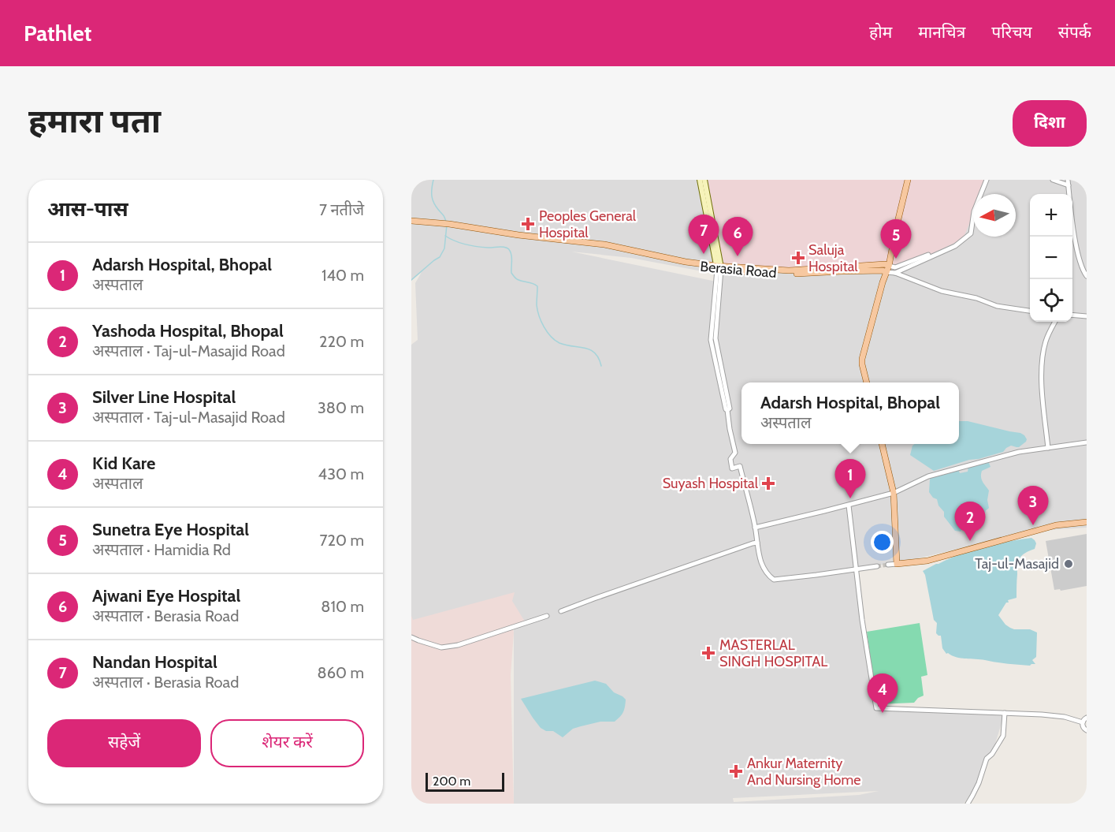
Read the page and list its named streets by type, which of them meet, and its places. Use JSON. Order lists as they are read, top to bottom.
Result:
{
  "streets": {
    "main road": ["Berasia Road"]
  },
  "places": {
    "health": [
      "Peoples General Hospital",
      "Saluja Hospital",
      "Suyash Hospital",
      "MASTERLAL SINGH HOSPITAL",
      "Ankur Maternity And Nursing Home"
    ],
    "other": ["Taj-ul-Masajid"]
  },
  "scale_bar": "200 m",
  "north": "left",
  "page": {
    "header": "Pathlet",
    "nav": [
      "होम",
      "मानचित्र",
      "परिचय",
      "संपर्क"
    ],
    "title": "हमारा पता",
    "buttons": [
      "दिशा",
      ["सहेजें", "शेयर करें"]
    ],
    "heading": ["आस-पास", "7 नतीजे"],
    "map_buttons": ["+", "−"],
    "pins": [
      "7",
      "6",
      "5",
      "1",
      "3",
      "2",
      "4"
    ],
    "list": [
      {
        "mark": "1",
        "name": "Adarsh Hospital, Bhopal",
        "note": "अस्पताल",
        "value": "140 m"
      },
      {
        "mark": "2",
        "name": "Yashoda Hospital, Bhopal",
        "note": "अस्पताल · Taj-ul-Masajid Road",
        "value": "220 m"
      },
      {
        "mark": "3",
        "name": "Silver Line Hospital",
        "note": "अस्पताल · Taj-ul-Masajid Road",
        "value": "380 m"
      },
      {
        "mark": "4",
        "name": "Kid Kare",
        "note": "अस्पताल",
        "value": "430 m"
      },
      {
        "mark": "5",
        "name": "Sunetra Eye Hospital",
        "note": "अस्पताल · Hamidia Rd",
        "value": "720 m"
      },
      {
        "mark": "6",
        "name": "Ajwani Eye Hospital",
        "note": "अस्पताल · Berasia Road",
        "value": "810 m"
      },
      {
        "mark": "7",
        "name": "Nandan Hospital",
        "note": "अस्पताल · Berasia Road",
        "value": "860 m"
      }
    ],
    "popup": ["Adarsh Hospital, Bhopal", "अस्पताल"],
    "scale": "200 m"
  }
}
